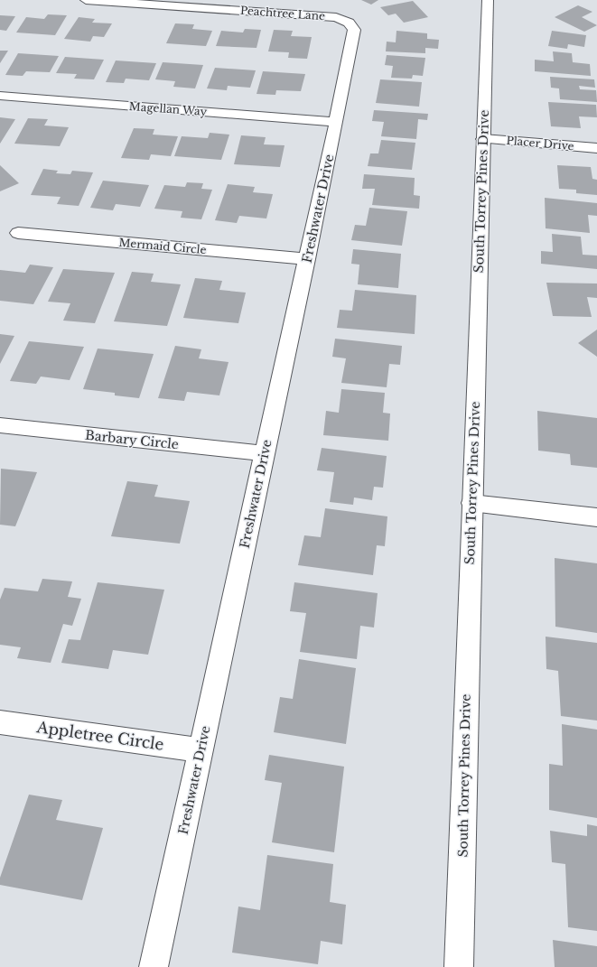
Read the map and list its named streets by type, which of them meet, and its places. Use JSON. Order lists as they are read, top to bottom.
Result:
{
  "streets": {
    "street": [
      "Peachtree Lane",
      "Magellan Way",
      "Placer Drive",
      "South Torrey Pines Drive",
      "Freshwater Drive",
      "Mermaid Circle",
      "Barbary Circle",
      "Appletree Circle"
    ]
  },
  "crossings": [
    ["Peachtree Lane", "Freshwater Drive"],
    ["Magellan Way", "Freshwater Drive"],
    ["Placer Drive", "South Torrey Pines Drive"],
    ["Freshwater Drive", "Mermaid Circle"],
    ["Freshwater Drive", "Barbary Circle"],
    ["Freshwater Drive", "Appletree Circle"]
  ]
}
